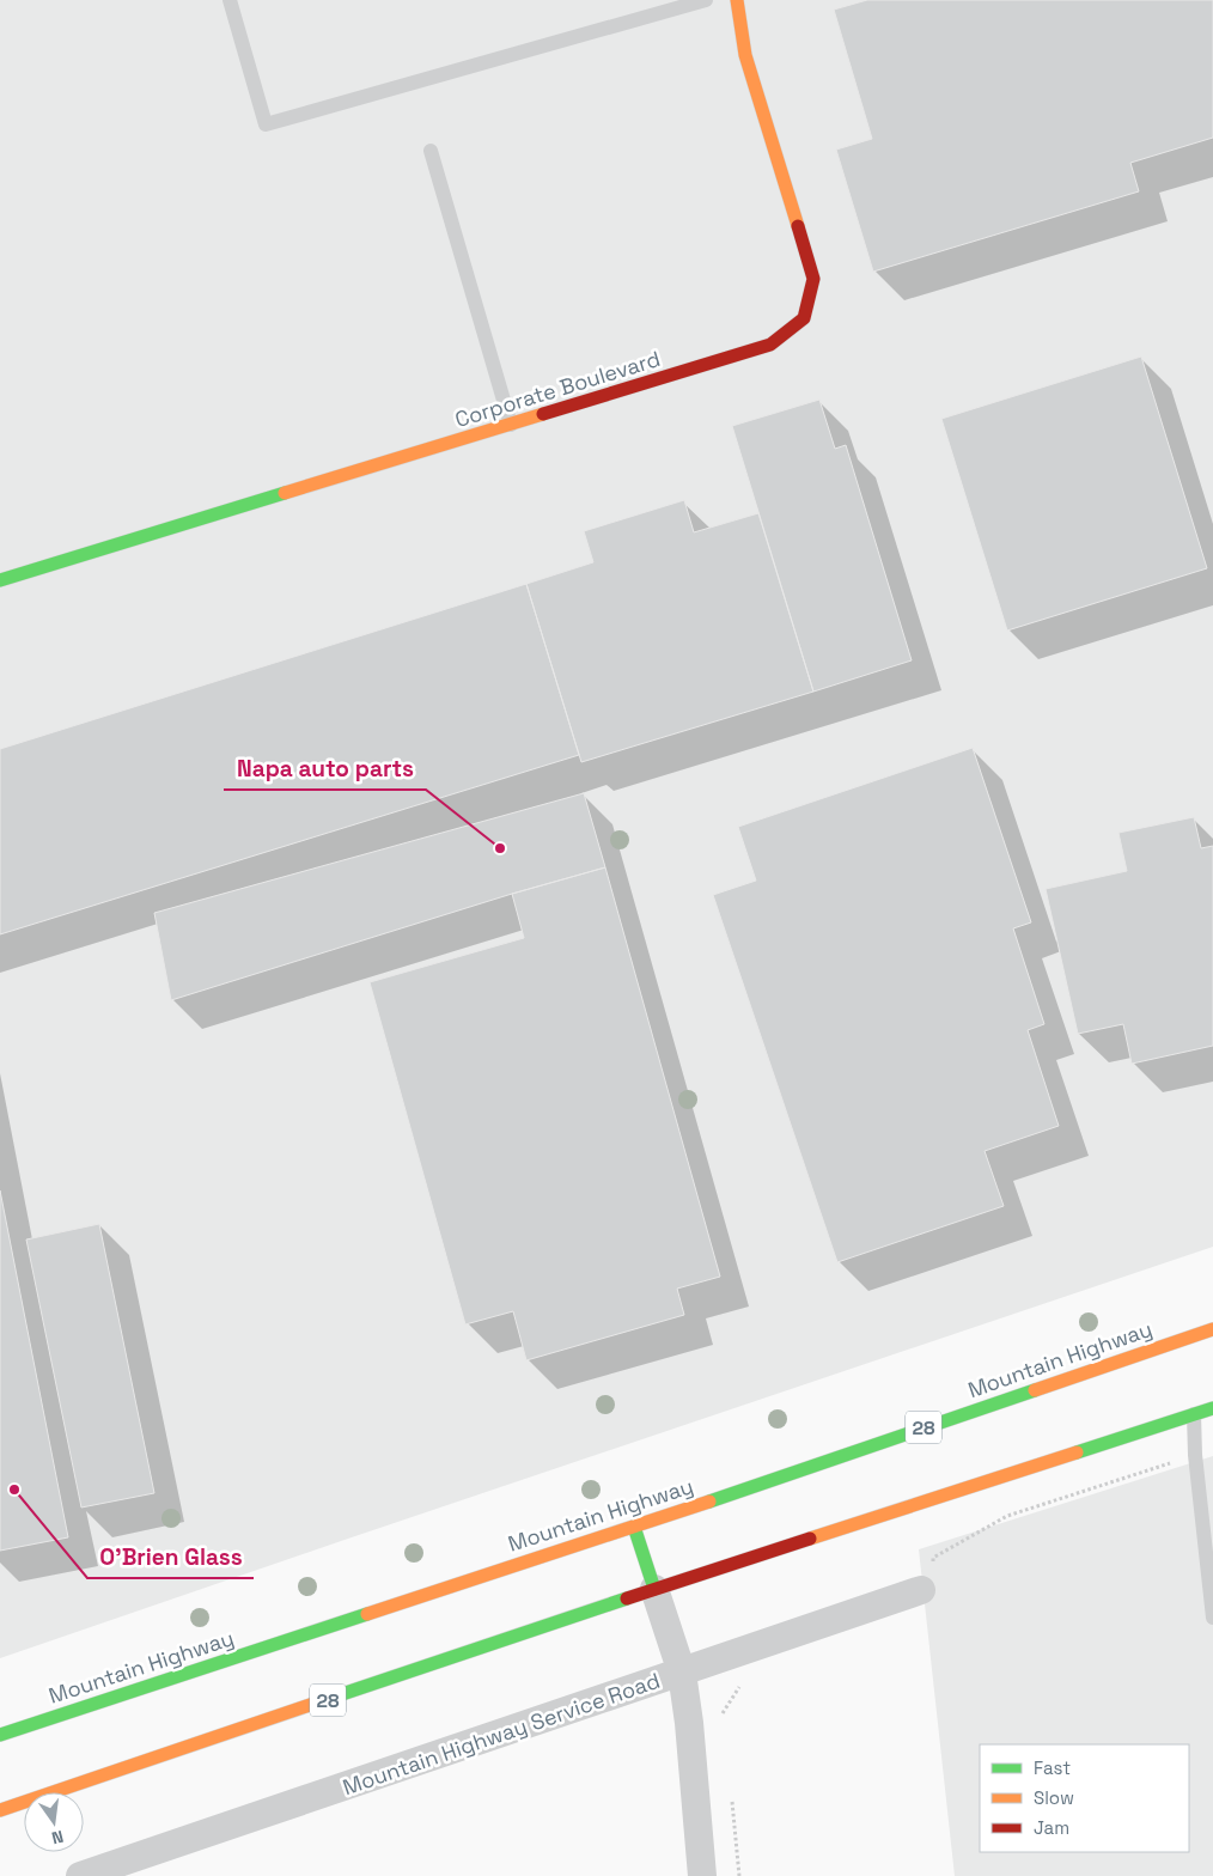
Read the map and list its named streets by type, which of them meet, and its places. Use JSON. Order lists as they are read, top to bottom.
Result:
{
  "streets": {
    "main road": ["Corporate Boulevard", "Mountain Highway", "28"],
    "street": ["Mountain Highway Service Road"]
  },
  "places": ["Napa auto parts", "O'Brien Glass"],
  "legend": ["Fast", "Slow", "Jam"],
  "north": "bottom"
}
